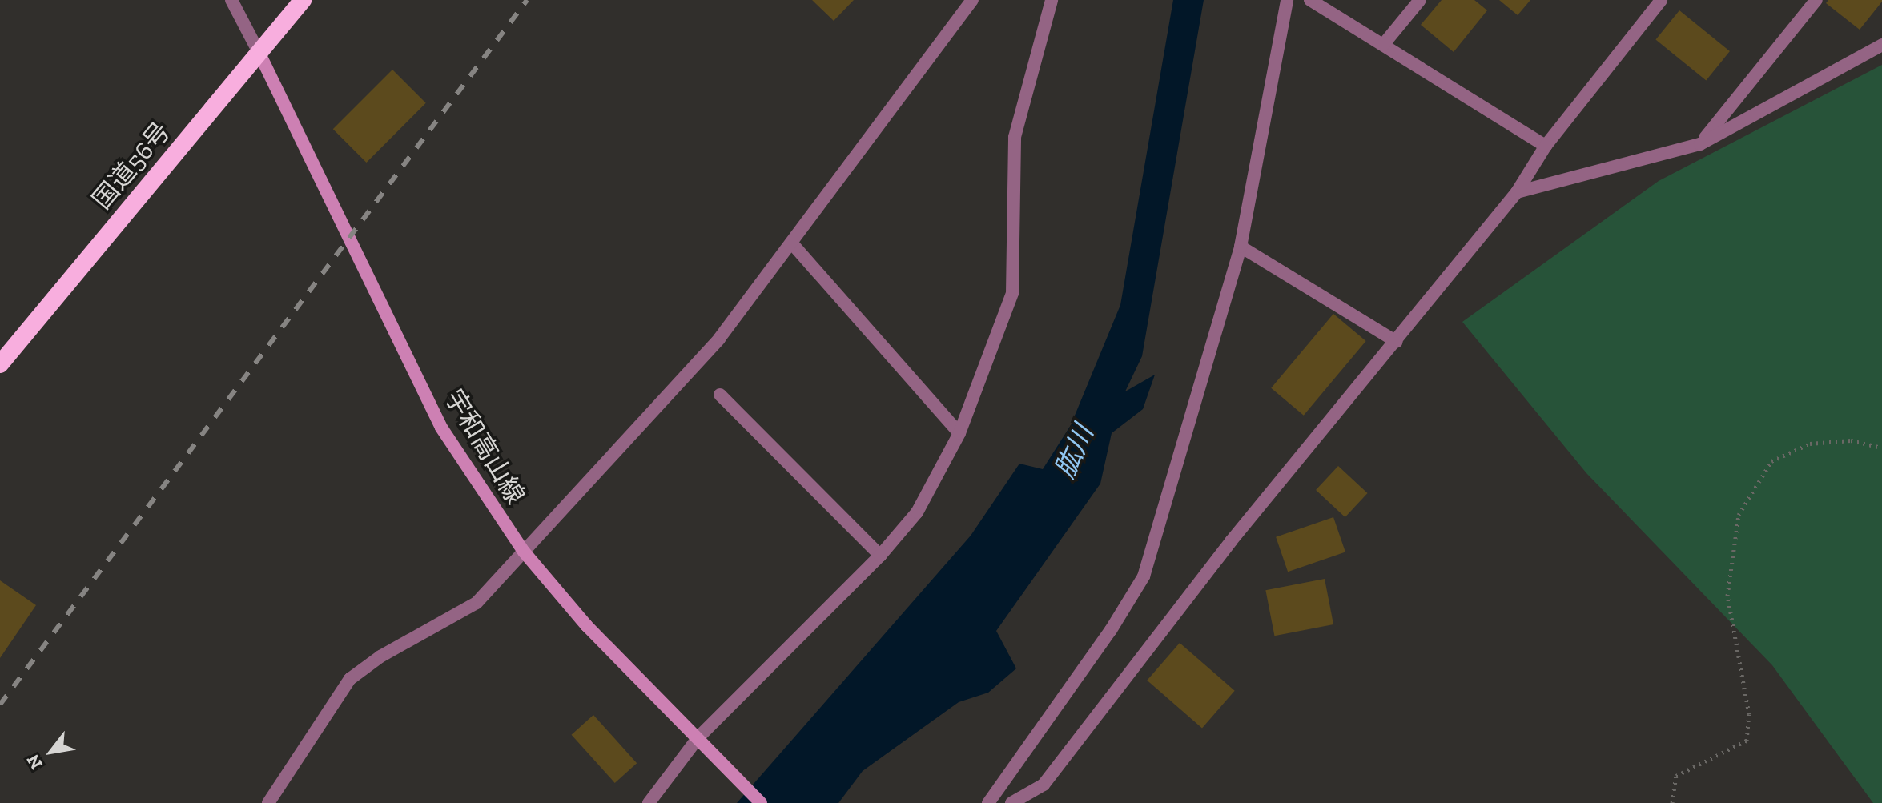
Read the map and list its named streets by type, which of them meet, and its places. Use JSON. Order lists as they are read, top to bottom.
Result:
{
  "streets": {
    "highway": ["国道56号"],
    "main road": ["宇和高山線"]
  },
  "crossings": [
    ["国道56号", "宇和高山線"]
  ],
  "water": ["肱川"],
  "north": "bottom left"
}
